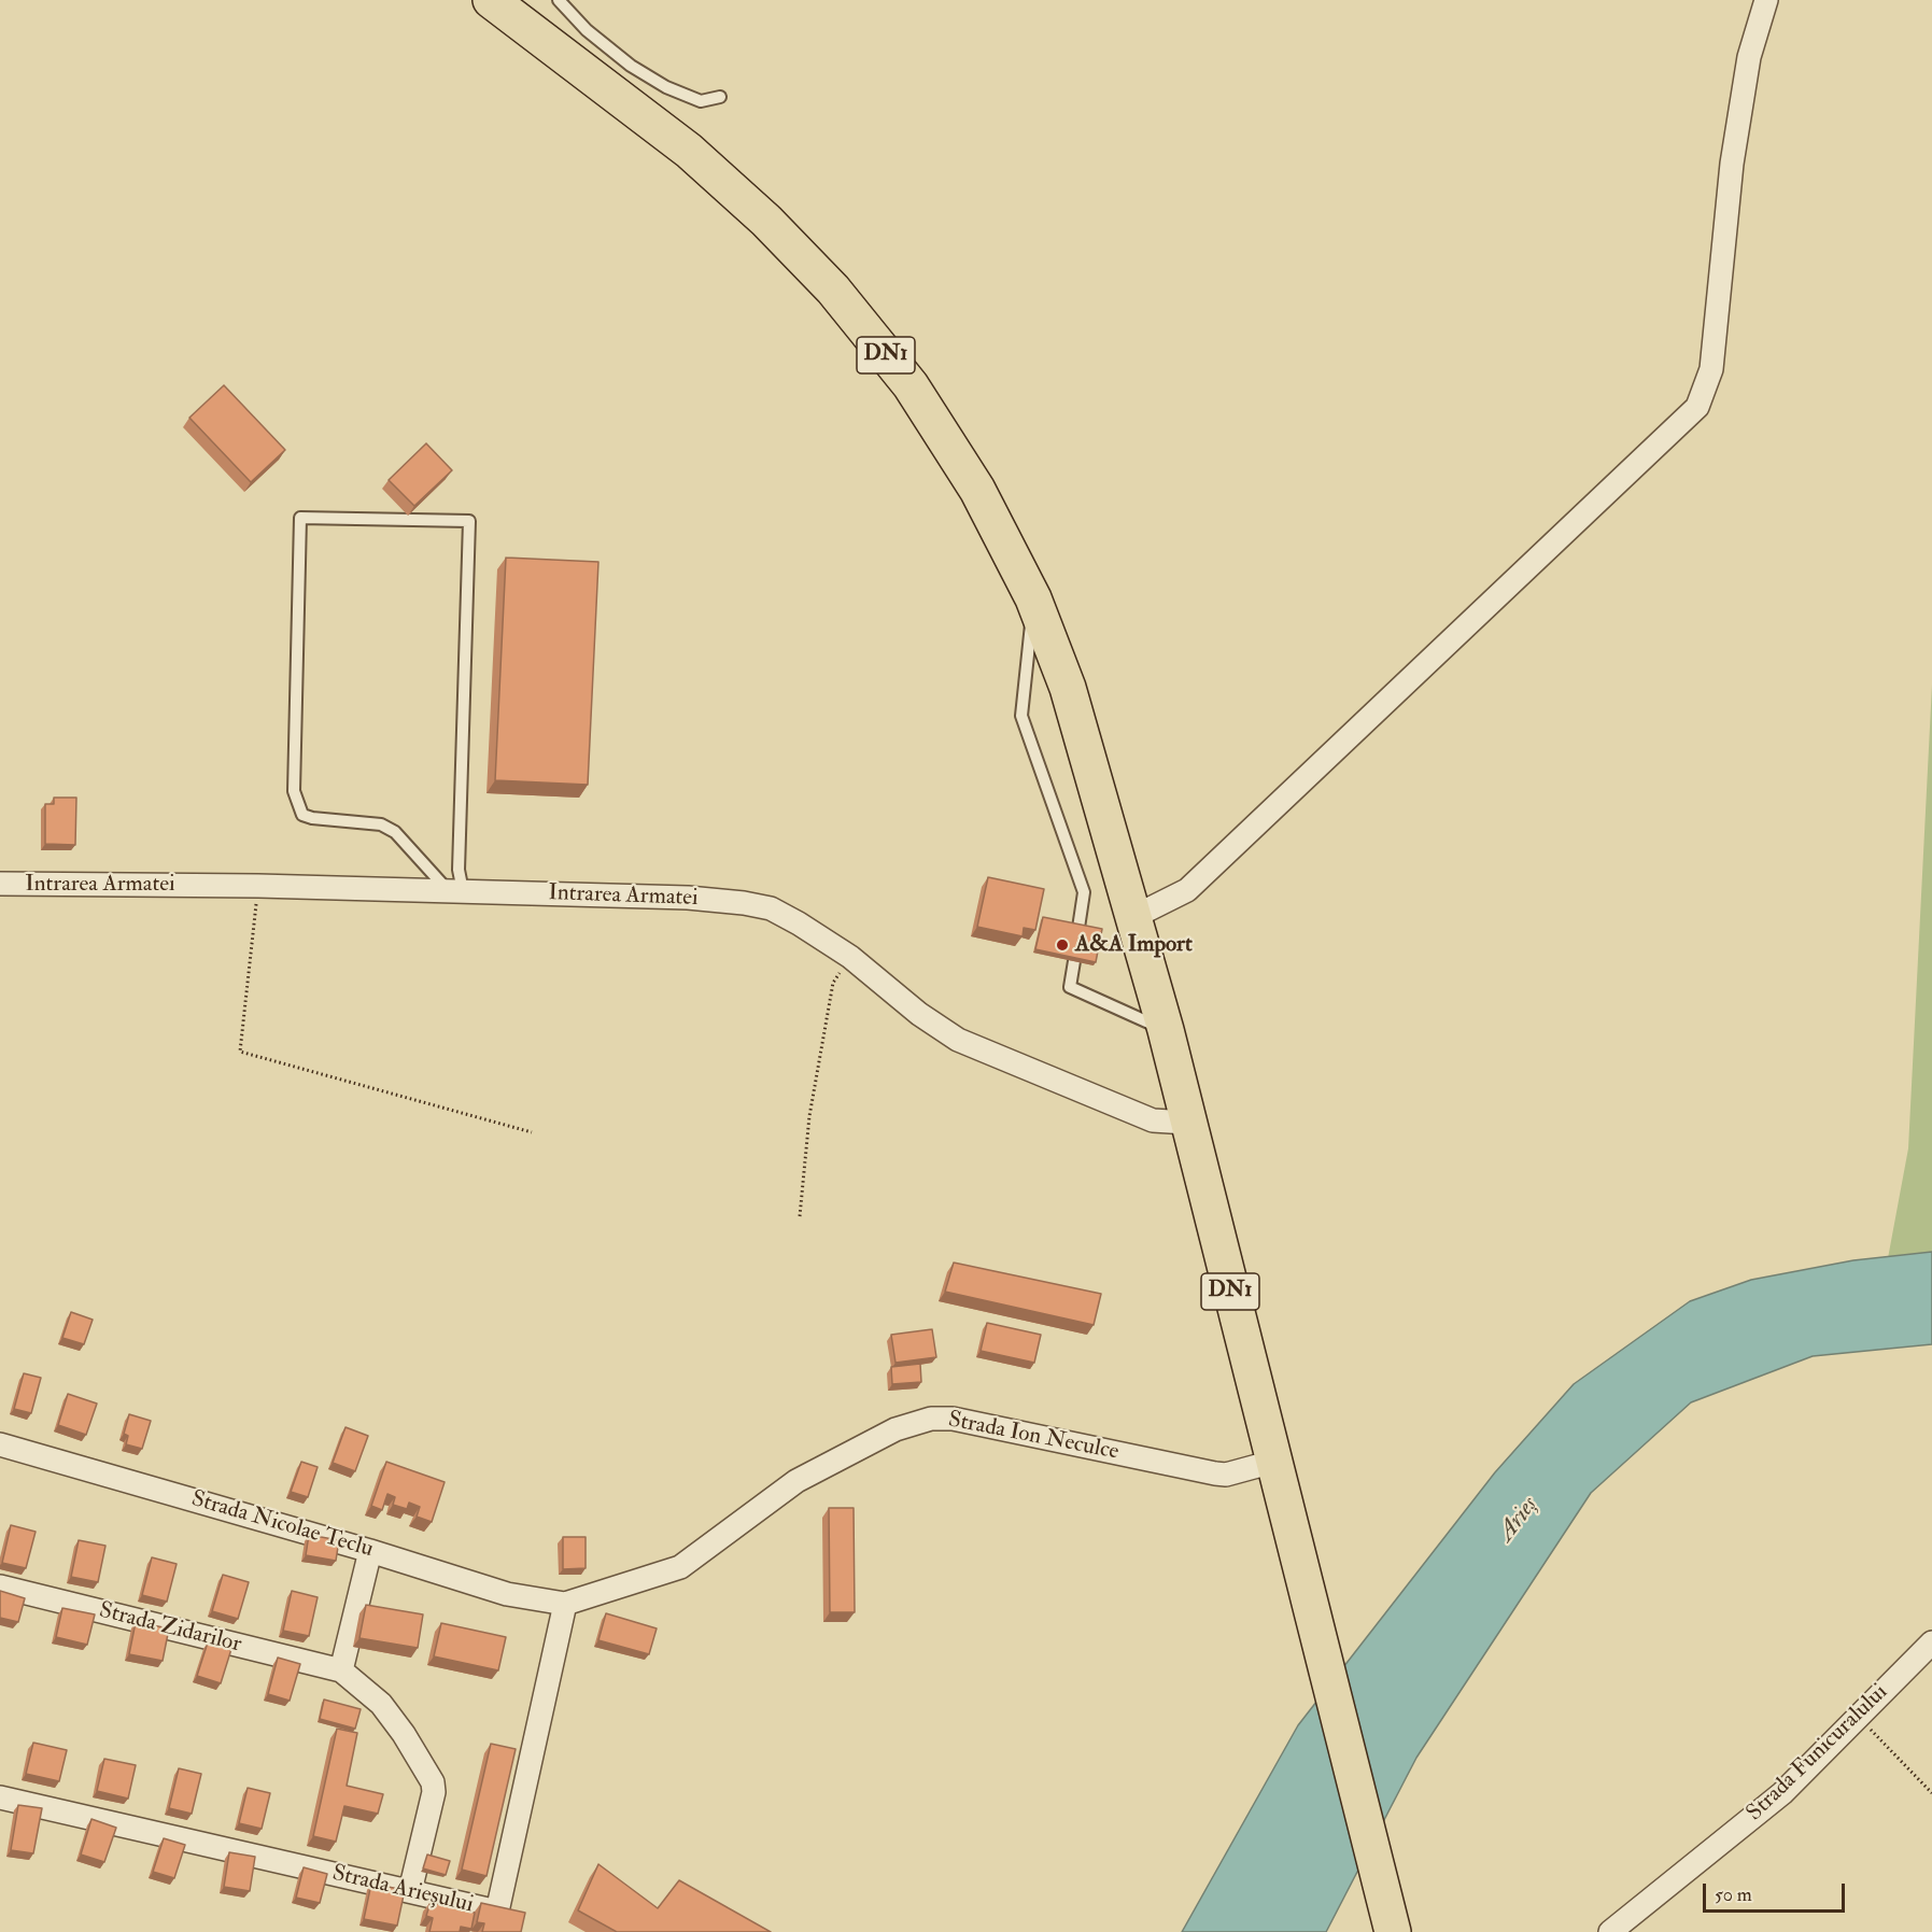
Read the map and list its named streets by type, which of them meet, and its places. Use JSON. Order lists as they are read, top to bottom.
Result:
{
  "streets": {
    "main road": ["DN1"],
    "street": [
      "Intrarea Armatei",
      "Strada Ion Neculce",
      "Strada Nicolae Teclu",
      "Strada Zidarilor",
      "Strada Funicuralului",
      "Strada Arieșului"
    ]
  },
  "crossings": [
    ["DN1", "Intrarea Armatei"],
    ["DN1", "Strada Ion Neculce"],
    ["Strada Ion Neculce", "Strada Nicolae Teclu"],
    ["Strada Ion Neculce", "Strada Arieșului"],
    ["Strada Nicolae Teclu", "Strada Arieșului"],
    ["Strada Zidarilor", "Strada Arieșului"]
  ],
  "water": ["Arieș"],
  "places": ["A&A Import"],
  "scale_bar": "50 m"
}
